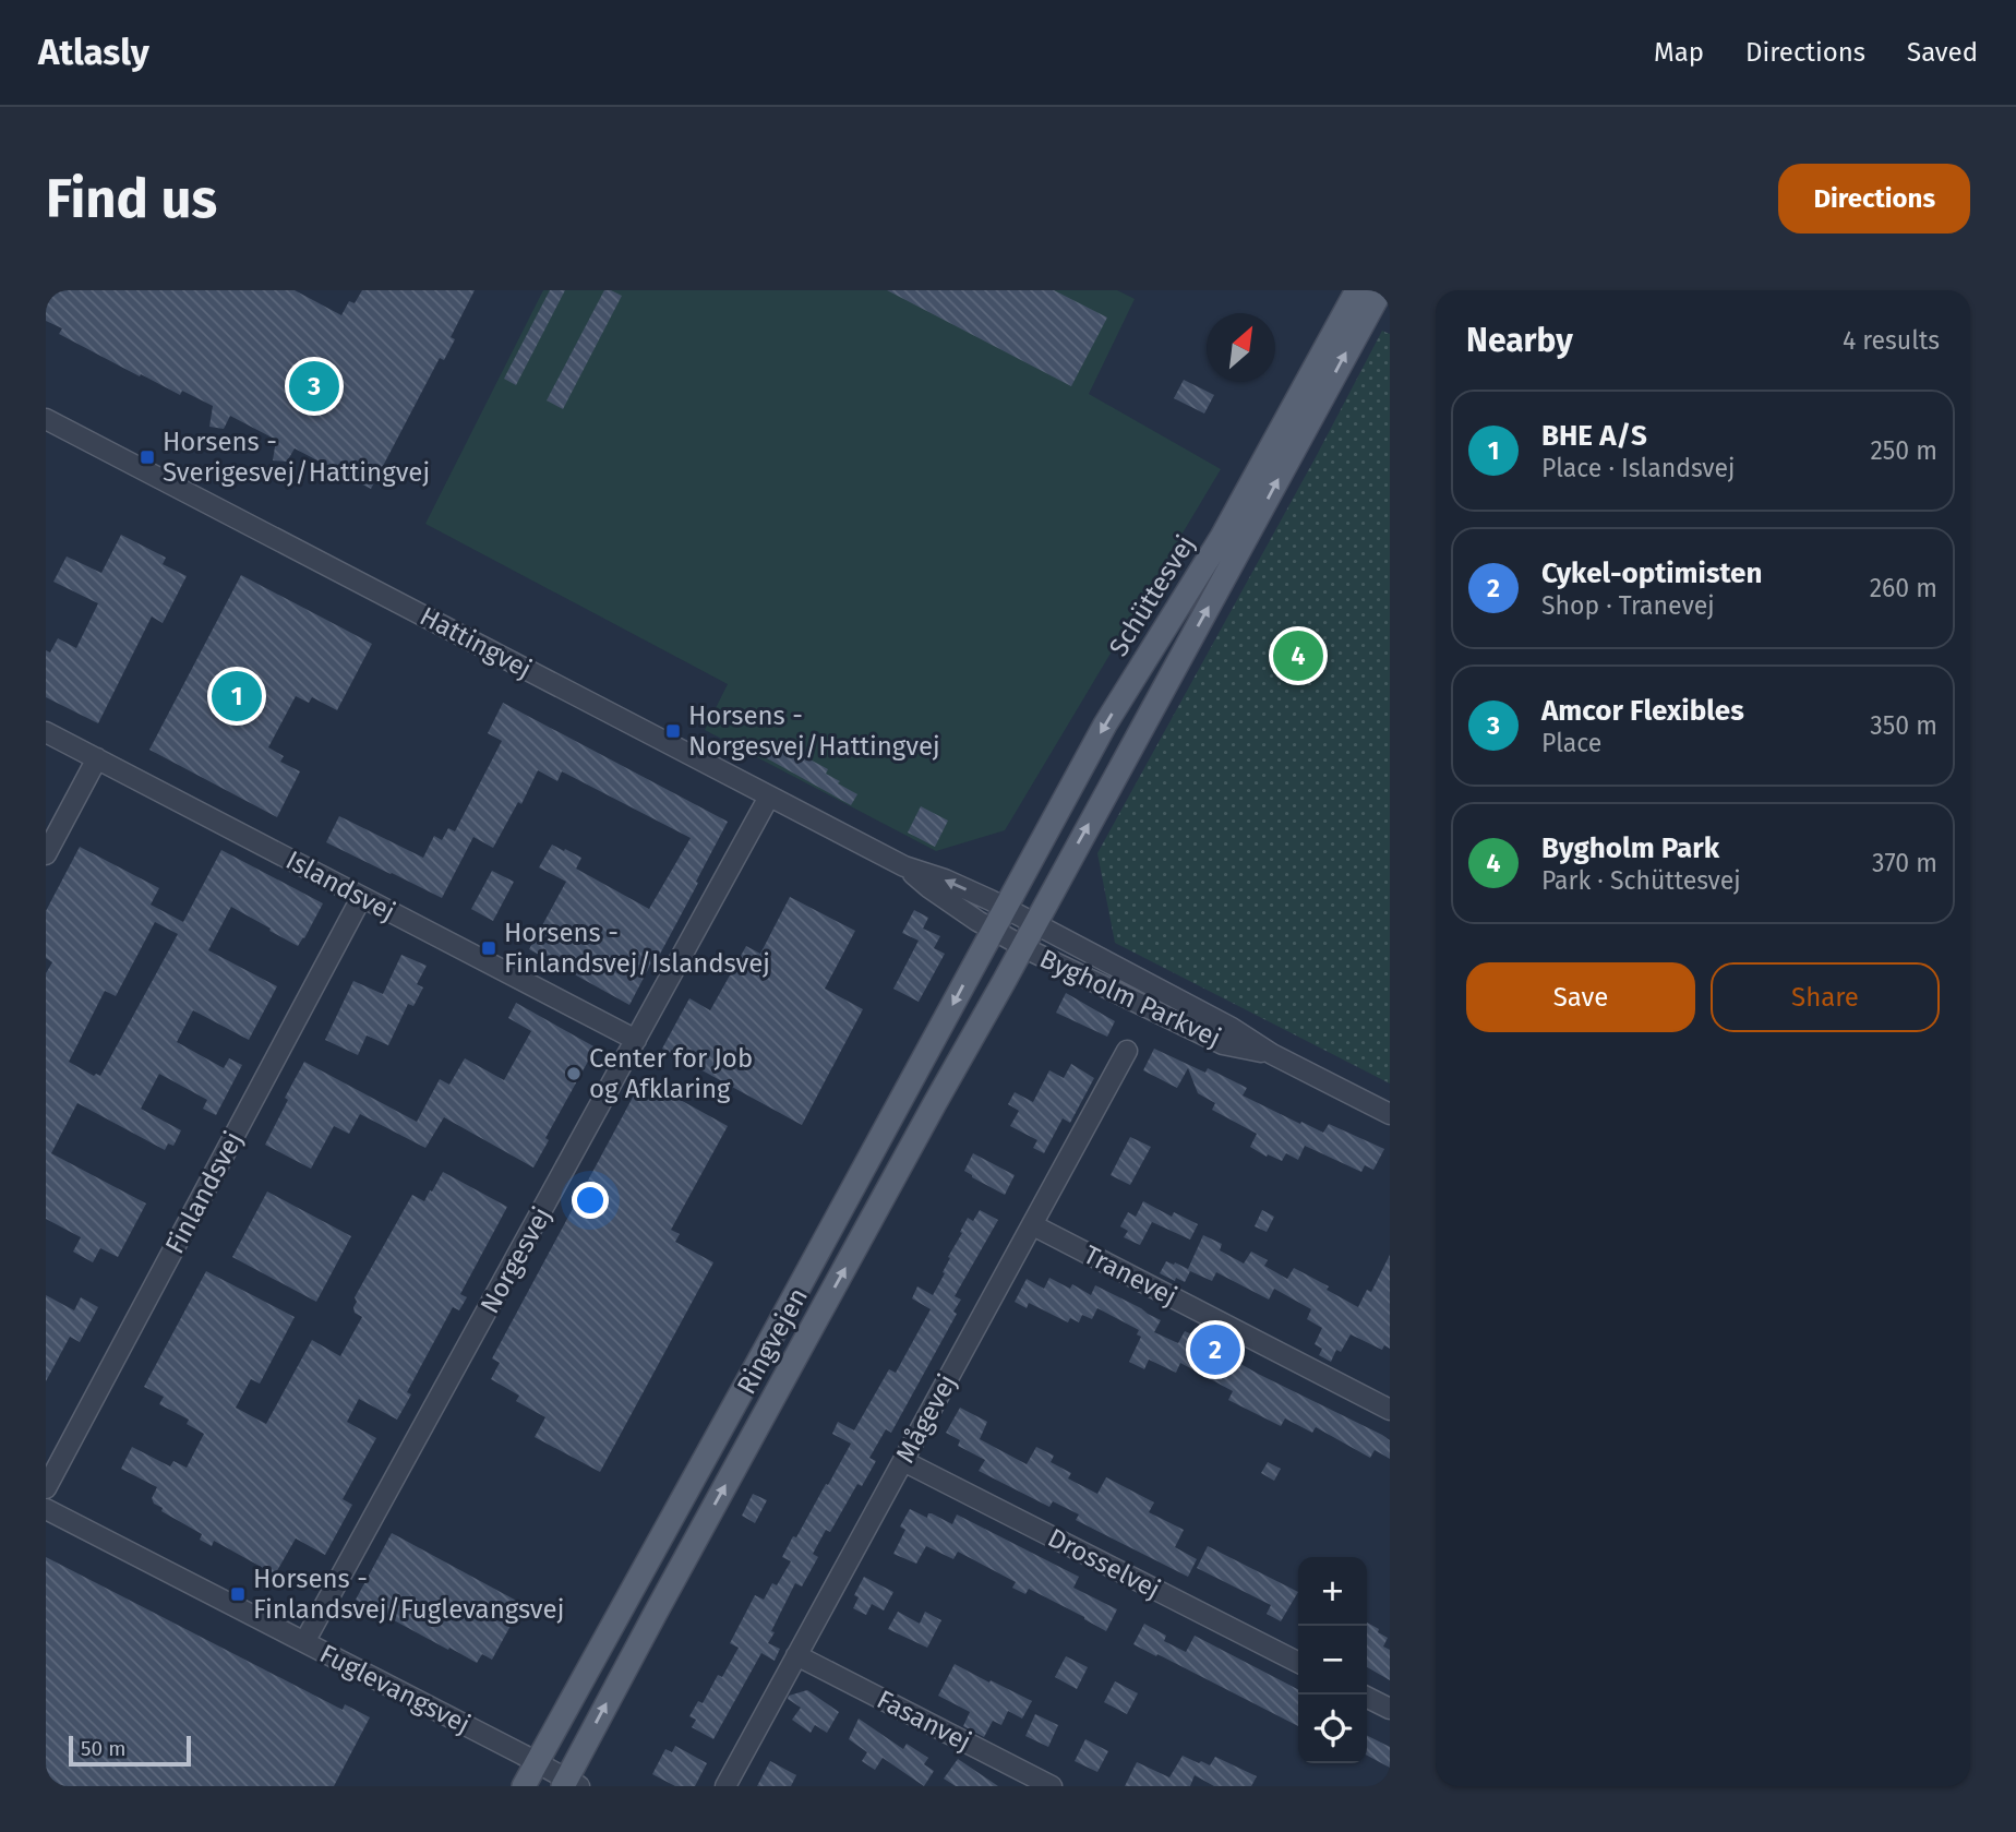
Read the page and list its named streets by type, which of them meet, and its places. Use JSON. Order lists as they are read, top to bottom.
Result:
{
  "streets": {
    "main road": ["Schüttesvej", "Ringvejen"],
    "street": [
      "Hattingvej",
      "Islandsvej",
      "Bygholm Parkvej",
      "Finlandsvej",
      "Norgesvej",
      "Tranevej",
      "Mågevej",
      "Drosselvej",
      "Fuglevangsvej",
      "Fasanvej"
    ]
  },
  "crossings": [
    ["Schüttesvej", "Hattingvej"],
    ["Schüttesvej", "Bygholm Parkvej"],
    ["Schüttesvej", "Ringvejen"],
    ["Hattingvej", "Bygholm Parkvej"],
    ["Hattingvej", "Norgesvej"],
    ["Hattingvej", "Ringvejen"],
    ["Islandsvej", "Finlandsvej"],
    ["Islandsvej", "Norgesvej"],
    ["Bygholm Parkvej", "Ringvejen"],
    ["Norgesvej", "Fuglevangsvej"],
    ["Tranevej", "Mågevej"],
    ["Ringvejen", "Fuglevangsvej"],
    ["Mågevej", "Drosselvej"],
    ["Mågevej", "Fasanvej"]
  ],
  "places": {
    "transit": [
      "Horsens - Sverigesvej/Hattingvej",
      "Horsens - Norgesvej/Hattingvej",
      "Horsens - Finlandsvej/Islandsvej",
      "Horsens - Finlandsvej/Fuglevangsvej"
    ],
    "other": ["Center for Job og Afklaring"]
  },
  "scale_bar": "50 m",
  "north": "top right",
  "page": {
    "header": "Atlasly",
    "nav": ["Map", "Directions", "Saved"],
    "buttons": [
      "Directions",
      ["Save", "Share"]
    ],
    "title": "Find us",
    "heading": ["Nearby", "4 results"],
    "pins": [
      "3",
      "4",
      "1",
      "2"
    ],
    "list": [
      {
        "mark": "1",
        "name": "BHE A/S",
        "note": "Place · Islandsvej",
        "value": "250 m"
      },
      {
        "mark": "2",
        "name": "Cykel-optimisten",
        "note": "Shop · Tranevej",
        "value": "260 m"
      },
      {
        "mark": "3",
        "name": "Amcor Flexibles",
        "note": "Place",
        "value": "350 m"
      },
      {
        "mark": "4",
        "name": "Bygholm Park",
        "note": "Park · Schüttesvej",
        "value": "370 m"
      }
    ],
    "map_buttons": ["+", "−"],
    "scale": "50 m"
  }
}
